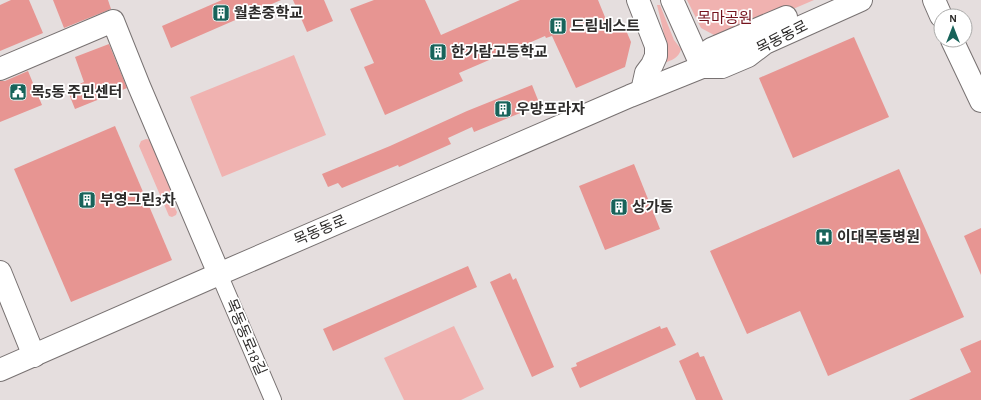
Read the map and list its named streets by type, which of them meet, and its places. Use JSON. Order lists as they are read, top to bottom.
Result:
{
  "streets": {
    "main road": ["목동동로"],
    "street": ["목동동로18길"]
  },
  "crossings": [
    ["목동동로", "목동동로18길"]
  ],
  "parks": ["목마공원"],
  "places": {
    "building": [
      "월촌중학교",
      "드림네스트",
      "한가람고등학교",
      "우방프라자",
      "부영그린3차",
      "상가동"
    ],
    "public building": ["목5동 주민센터"],
    "hospital": ["이대목동병원"]
  },
  "north": "top"
}
